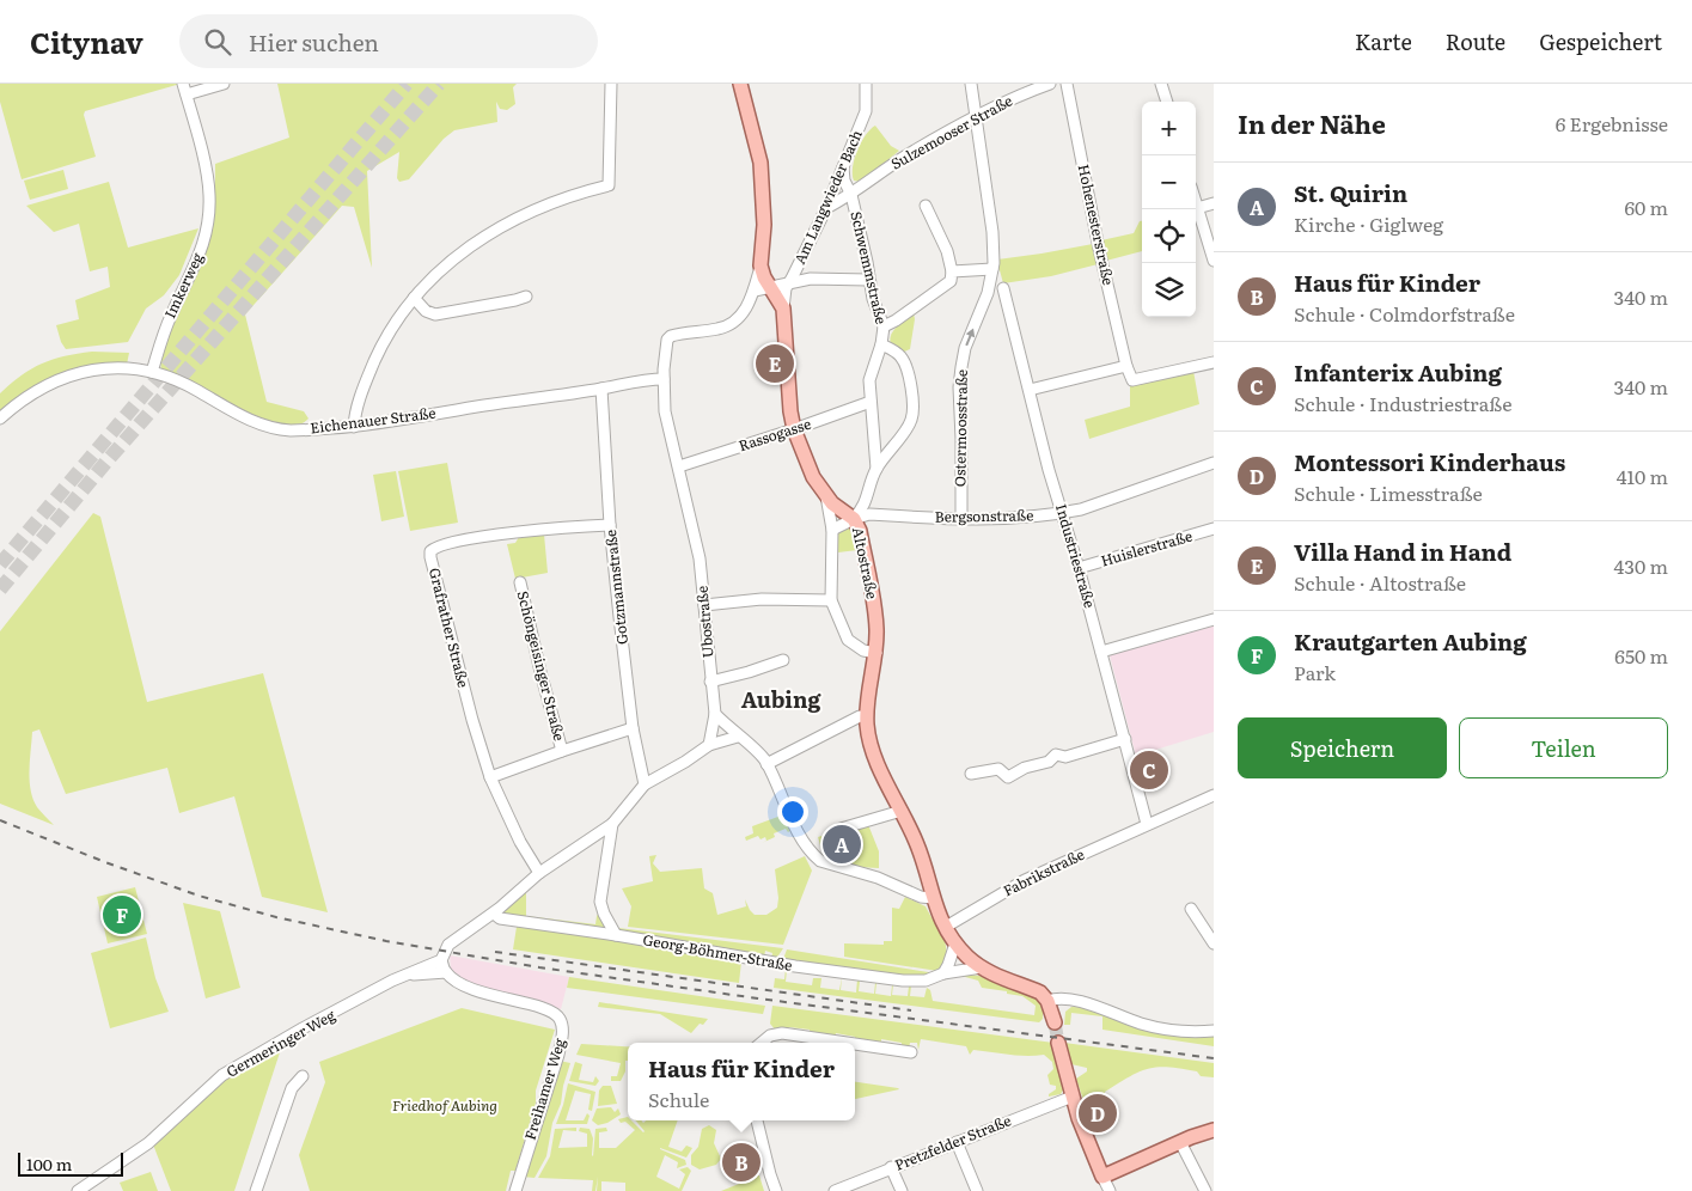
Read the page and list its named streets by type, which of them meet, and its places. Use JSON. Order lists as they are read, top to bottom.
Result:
{
  "streets": {
    "main road": ["Altostraße"],
    "street": [
      "Sulzemooser Straße",
      "Am Langwieder Bach",
      "Hohenesterstraße",
      "Schwemmstraße",
      "Imkerweg",
      "Eichenauer Straße",
      "Ostermoosstraße",
      "Rassogasse",
      "Bergsonstraße",
      "Huislerstraße",
      "Industriestraße",
      "Gotzmannstraße",
      "Ubostraße",
      "Grafrather Straße",
      "Schöngeisinger Straße",
      "Fabrikstraße",
      "Georg-Böhmer-Straße",
      "Germeringer Weg",
      "Freihamer Weg",
      "Pretzfelder Straße"
    ]
  },
  "crossings": [
    ["Sulzemooser Straße", "Am Langwieder Bach"],
    ["Sulzemooser Straße", "Schwemmstraße"],
    ["Am Langwieder Bach", "Schwemmstraße"],
    ["Am Langwieder Bach", "Altostraße"],
    ["Schwemmstraße", "Bergsonstraße"],
    ["Schwemmstraße", "Altostraße"],
    ["Imkerweg", "Eichenauer Straße"],
    ["Eichenauer Straße", "Gotzmannstraße"],
    ["Eichenauer Straße", "Ubostraße"],
    ["Ostermoosstraße", "Bergsonstraße"],
    ["Rassogasse", "Altostraße"],
    ["Rassogasse", "Ubostraße"],
    ["Bergsonstraße", "Industriestraße"],
    ["Bergsonstraße", "Altostraße"],
    ["Huislerstraße", "Industriestraße"],
    ["Industriestraße", "Fabrikstraße"],
    ["Altostraße", "Ubostraße"],
    ["Altostraße", "Fabrikstraße"],
    ["Altostraße", "Georg-Böhmer-Straße"],
    ["Gotzmannstraße", "Grafrather Straße"],
    ["Gotzmannstraße", "Germeringer Weg"],
    ["Grafrather Straße", "Germeringer Weg"],
    ["Georg-Böhmer-Straße", "Germeringer Weg"],
    ["Germeringer Weg", "Freihamer Weg"]
  ],
  "districts": ["Aubing"],
  "parks": ["Friedhof Aubing"],
  "scale_bar": "100 m",
  "page": {
    "header": "Citynav",
    "search": "Hier suchen",
    "nav": ["Karte", "Route", "Gespeichert"],
    "heading": ["In der Nähe", "6 Ergebnisse"],
    "map_buttons": ["+", "−"],
    "list": [
      {
        "mark": "A",
        "name": "St. Quirin",
        "note": "Kirche · Giglweg",
        "value": "60 m"
      },
      {
        "mark": "B",
        "name": "Haus für Kinder",
        "note": "Schule · Colmdorfstraße",
        "value": "340 m"
      },
      {
        "mark": "C",
        "name": "Infanterix Aubing",
        "note": "Schule · Industriestraße",
        "value": "340 m"
      },
      {
        "mark": "D",
        "name": "Montessori Kinderhaus",
        "note": "Schule · Limesstraße",
        "value": "410 m"
      },
      {
        "mark": "E",
        "name": "Villa Hand in Hand",
        "note": "Schule · Altostraße",
        "value": "430 m"
      },
      {
        "mark": "F",
        "name": "Krautgarten Aubing",
        "note": "Park",
        "value": "650 m"
      }
    ],
    "pins": [
      "E",
      "C",
      "A",
      "F",
      "D",
      "B"
    ],
    "buttons": ["Speichern", "Teilen"],
    "popup": ["Haus für Kinder", "Schule"],
    "scale": "100 m"
  }
}
